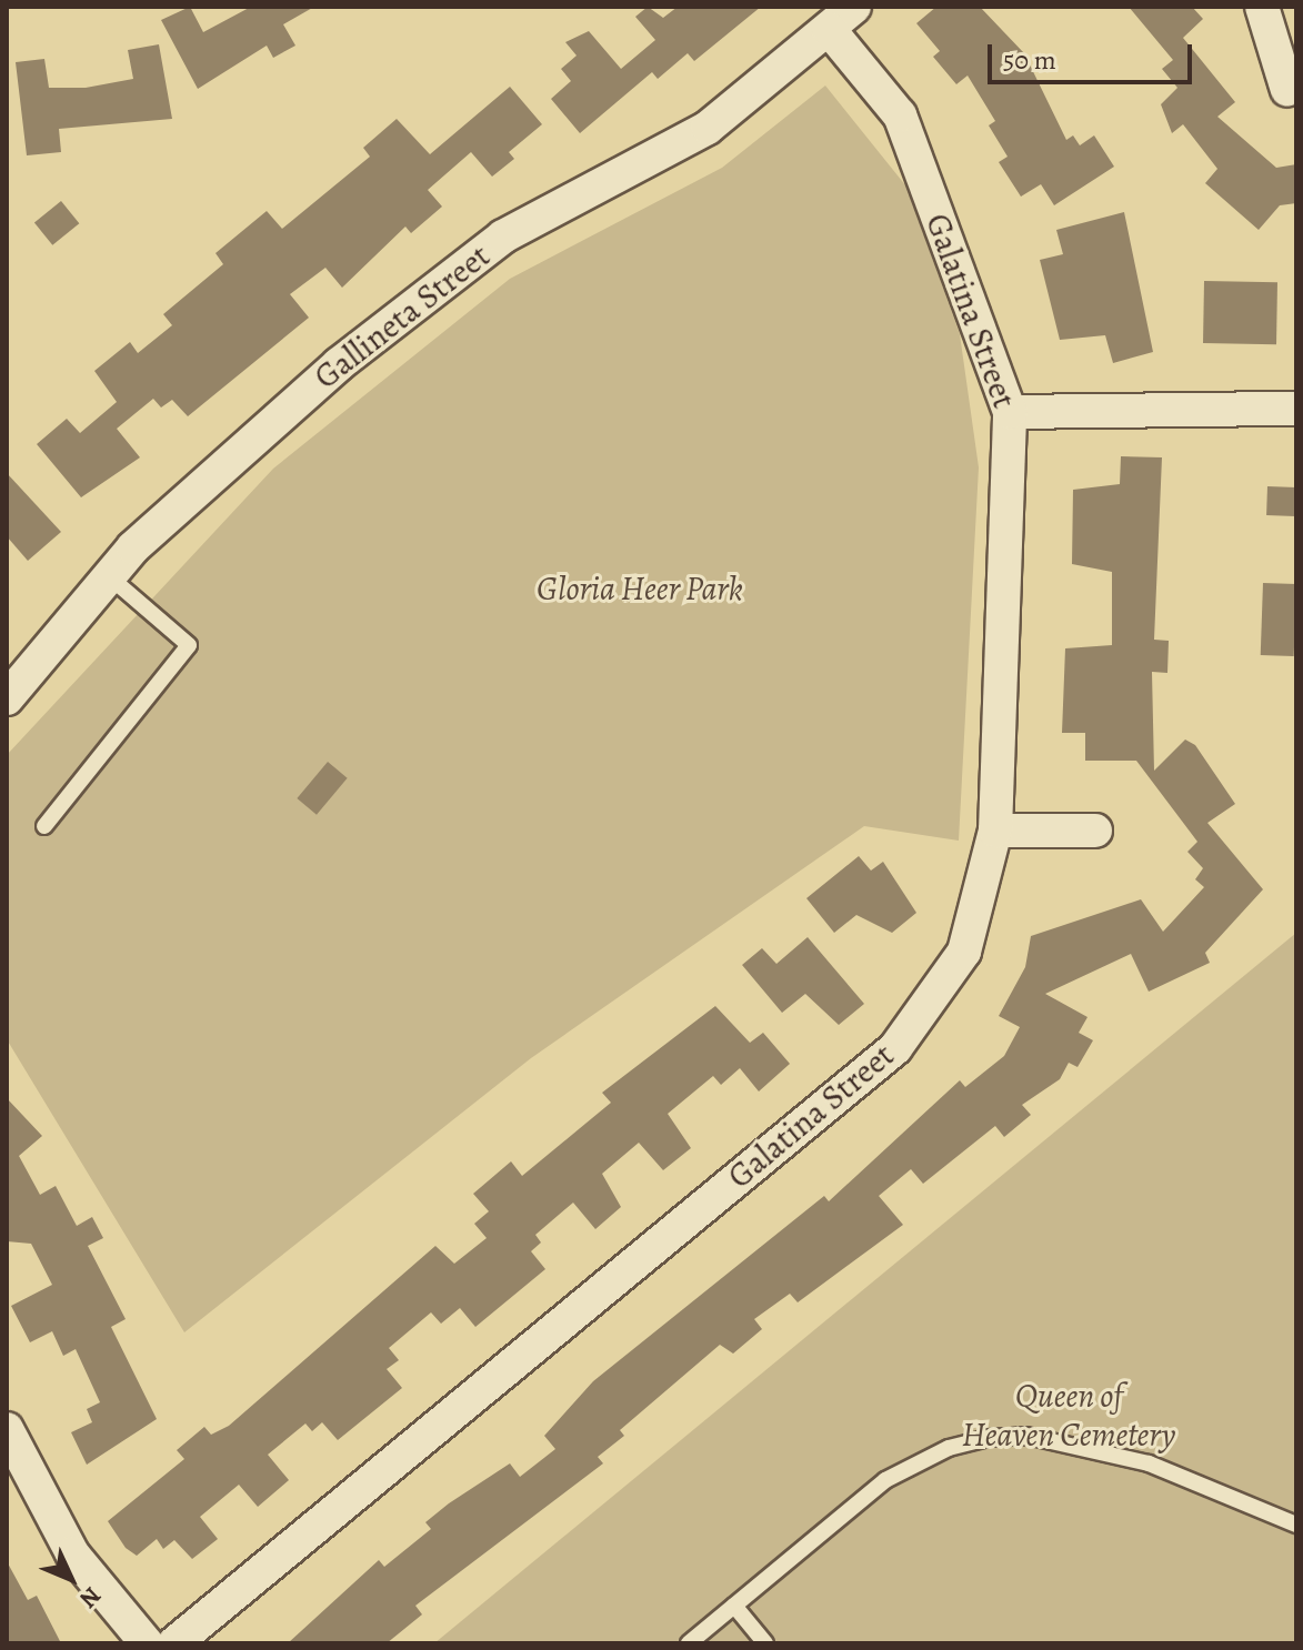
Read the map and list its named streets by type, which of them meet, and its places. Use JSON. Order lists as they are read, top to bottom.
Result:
{
  "streets": {
    "street": ["Galatina Street", "Gallineta Street"]
  },
  "crossings": [
    ["Galatina Street", "Gallineta Street"]
  ],
  "parks": ["Gloria Heer Park", "Queen of Heaven Cemetery"],
  "scale_bar": "50 m",
  "north": "bottom right"
}
